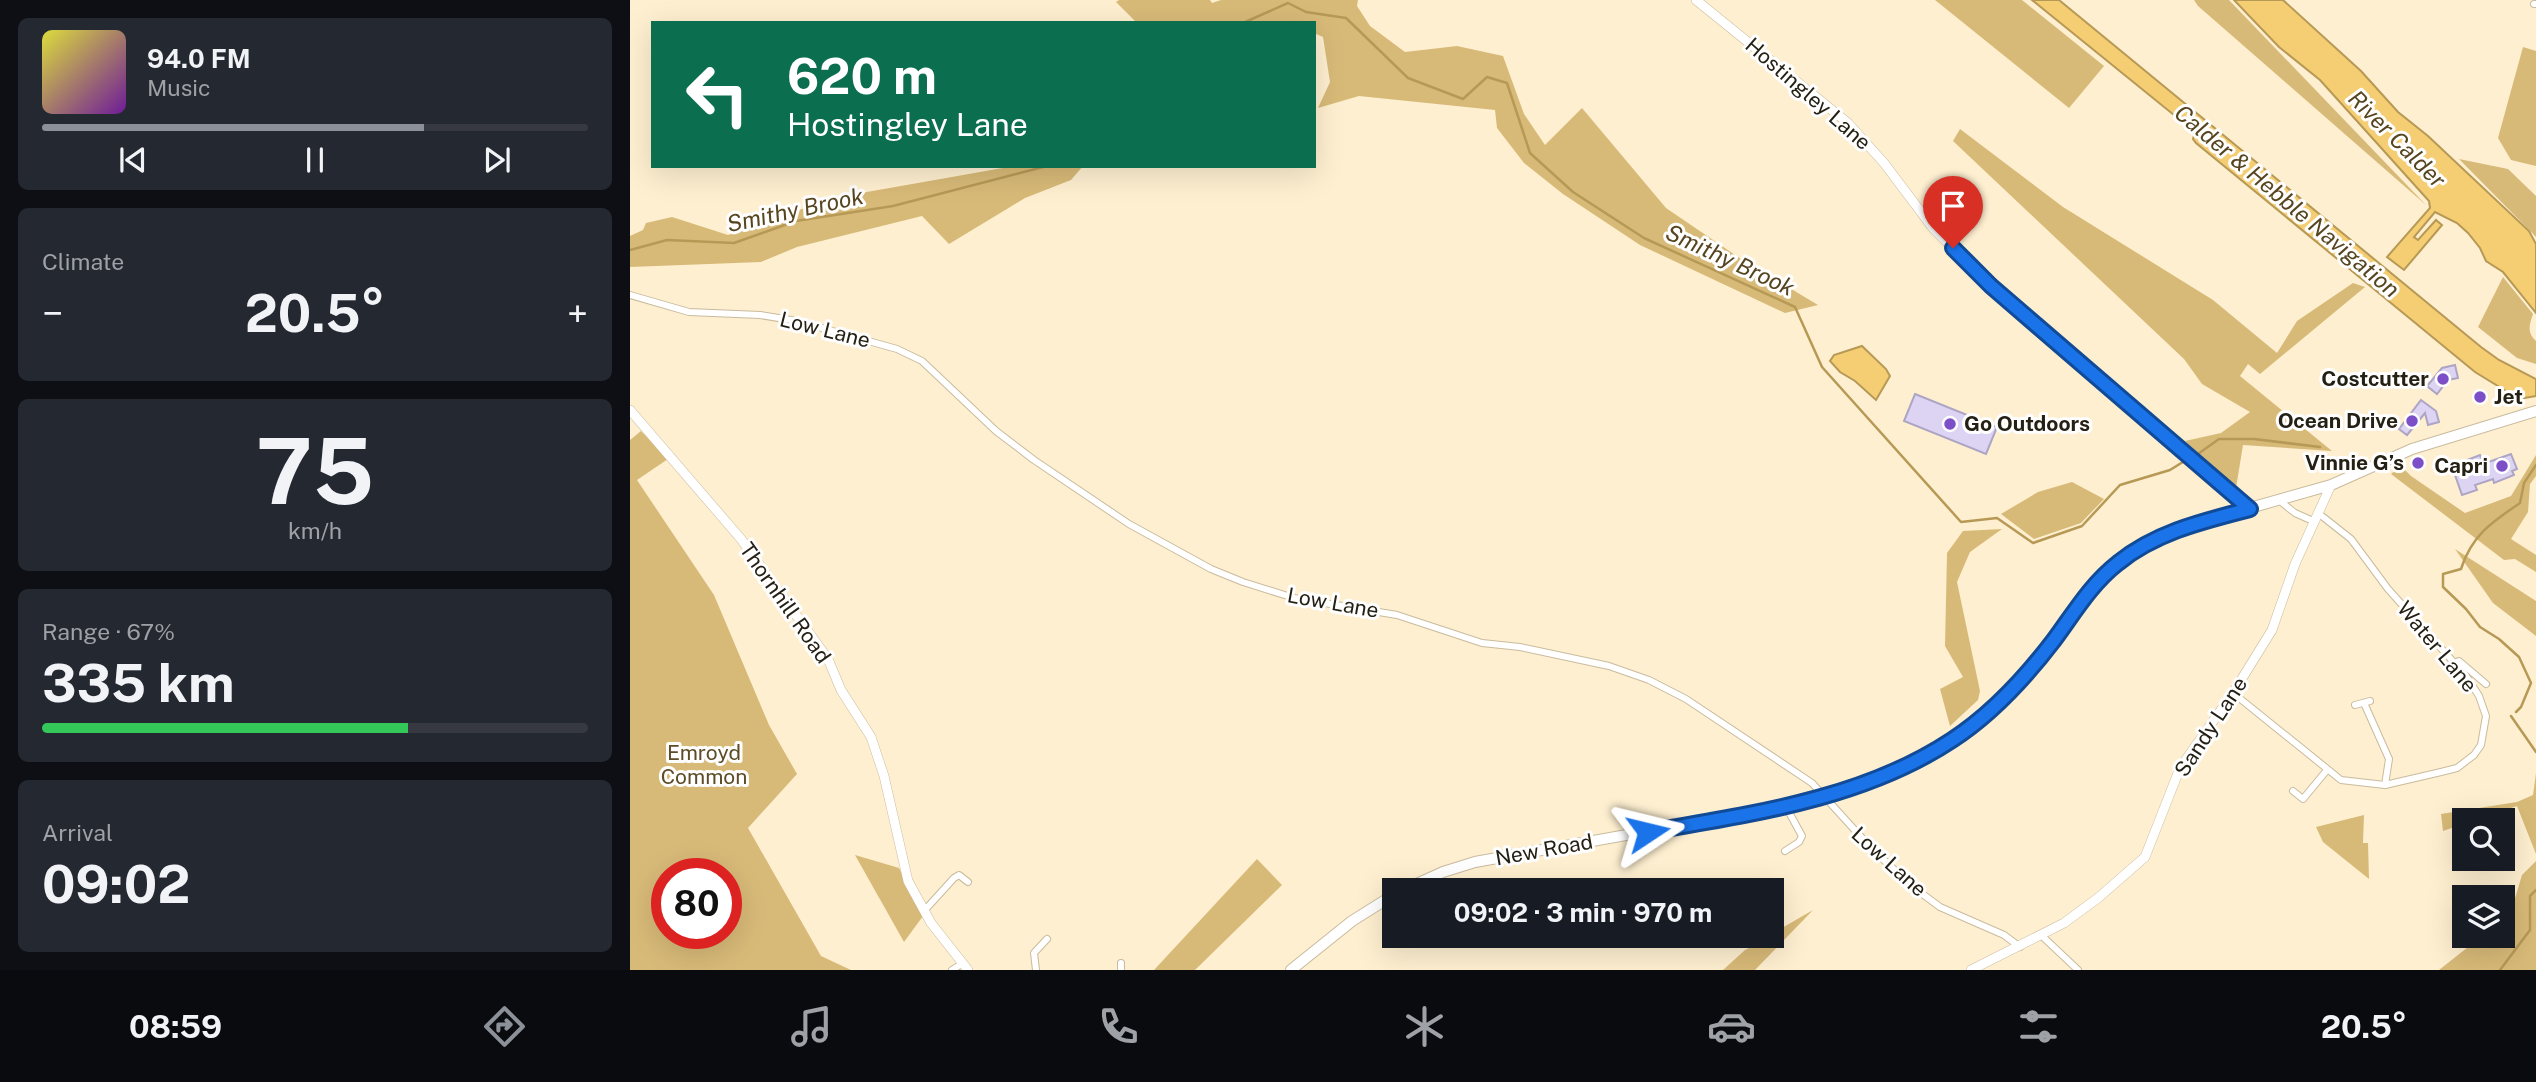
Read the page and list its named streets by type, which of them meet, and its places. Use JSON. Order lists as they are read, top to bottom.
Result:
{
  "streets": {
    "highway": ["New Road"],
    "street": [
      "Hostingley Lane",
      "Low Lane",
      "Thornhill Road",
      "Water Lane",
      "Sandy Lane"
    ]
  },
  "crossings": [
    ["Hostingley Lane", "New Road"],
    ["Low Lane", "Sandy Lane"],
    ["Low Lane", "New Road"],
    ["Water Lane", "Sandy Lane"],
    ["Water Lane", "New Road"],
    ["Sandy Lane", "New Road"]
  ],
  "water": ["River Calder", "Calder & Hebble Navigation", "Smithy Brook"],
  "parks": ["Emroyd Common"],
  "places": [
    "Costcutter",
    "Jet",
    "Ocean Drive",
    "Go Outdoors",
    "Vinnie G’s",
    "Capri"
  ],
  "page": {
    "turn": ["620 m", "Hostingley Lane"],
    "song": ["94.0 FM", "Music"],
    "tile": [
      "Climate",
      ["75", "km/h"],
      ["Range · 67%", "335 km"],
      ["Arrival", "09:02"]
    ],
    "heat": ["−", "20.5°", "+"],
    "limit": "80",
    "trip": "09:02 · 3 min · 970 m",
    "tabs": ["08:59", "20.5°"]
  }
}
